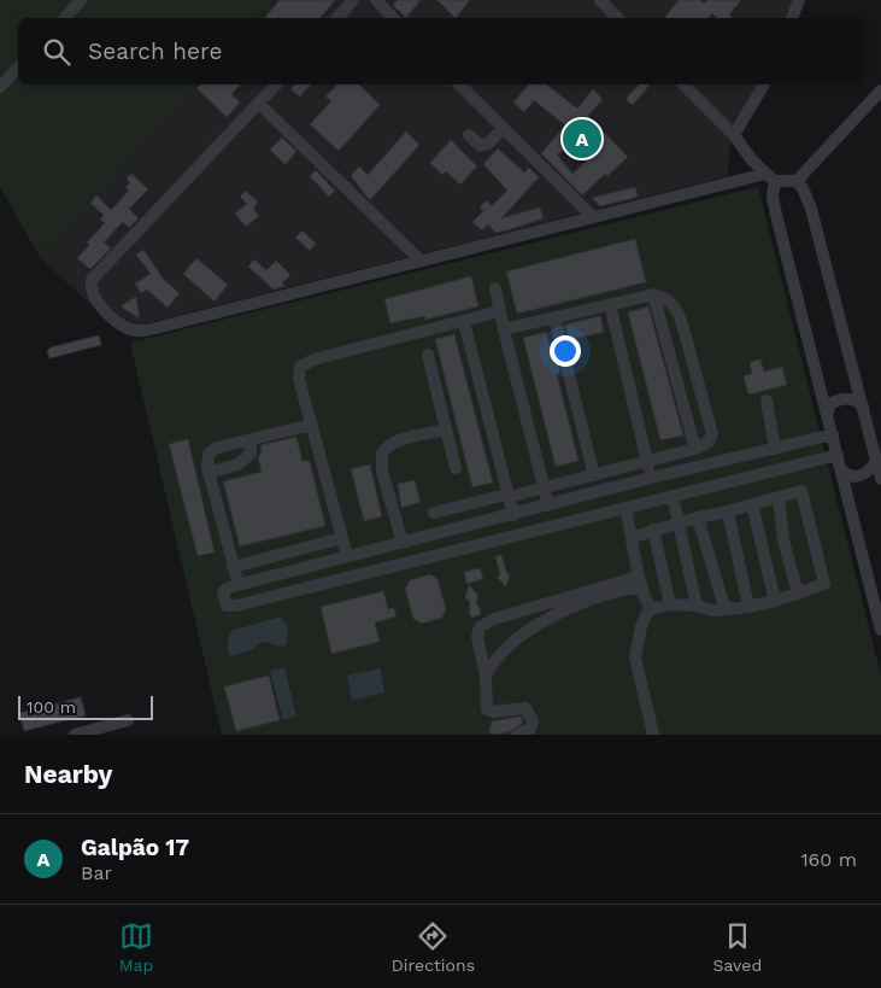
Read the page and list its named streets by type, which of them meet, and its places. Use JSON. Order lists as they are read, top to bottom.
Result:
{
  "scale_bar": "100 m",
  "page": {
    "search": "Search here",
    "pins": "A",
    "scale": "100 m",
    "heading": "Nearby",
    "list": [
      {
        "mark": "A",
        "name": "Galpão 17",
        "note": "Bar",
        "value": "160 m"
      }
    ],
    "nav": ["Map", "Directions", "Saved"]
  }
}
